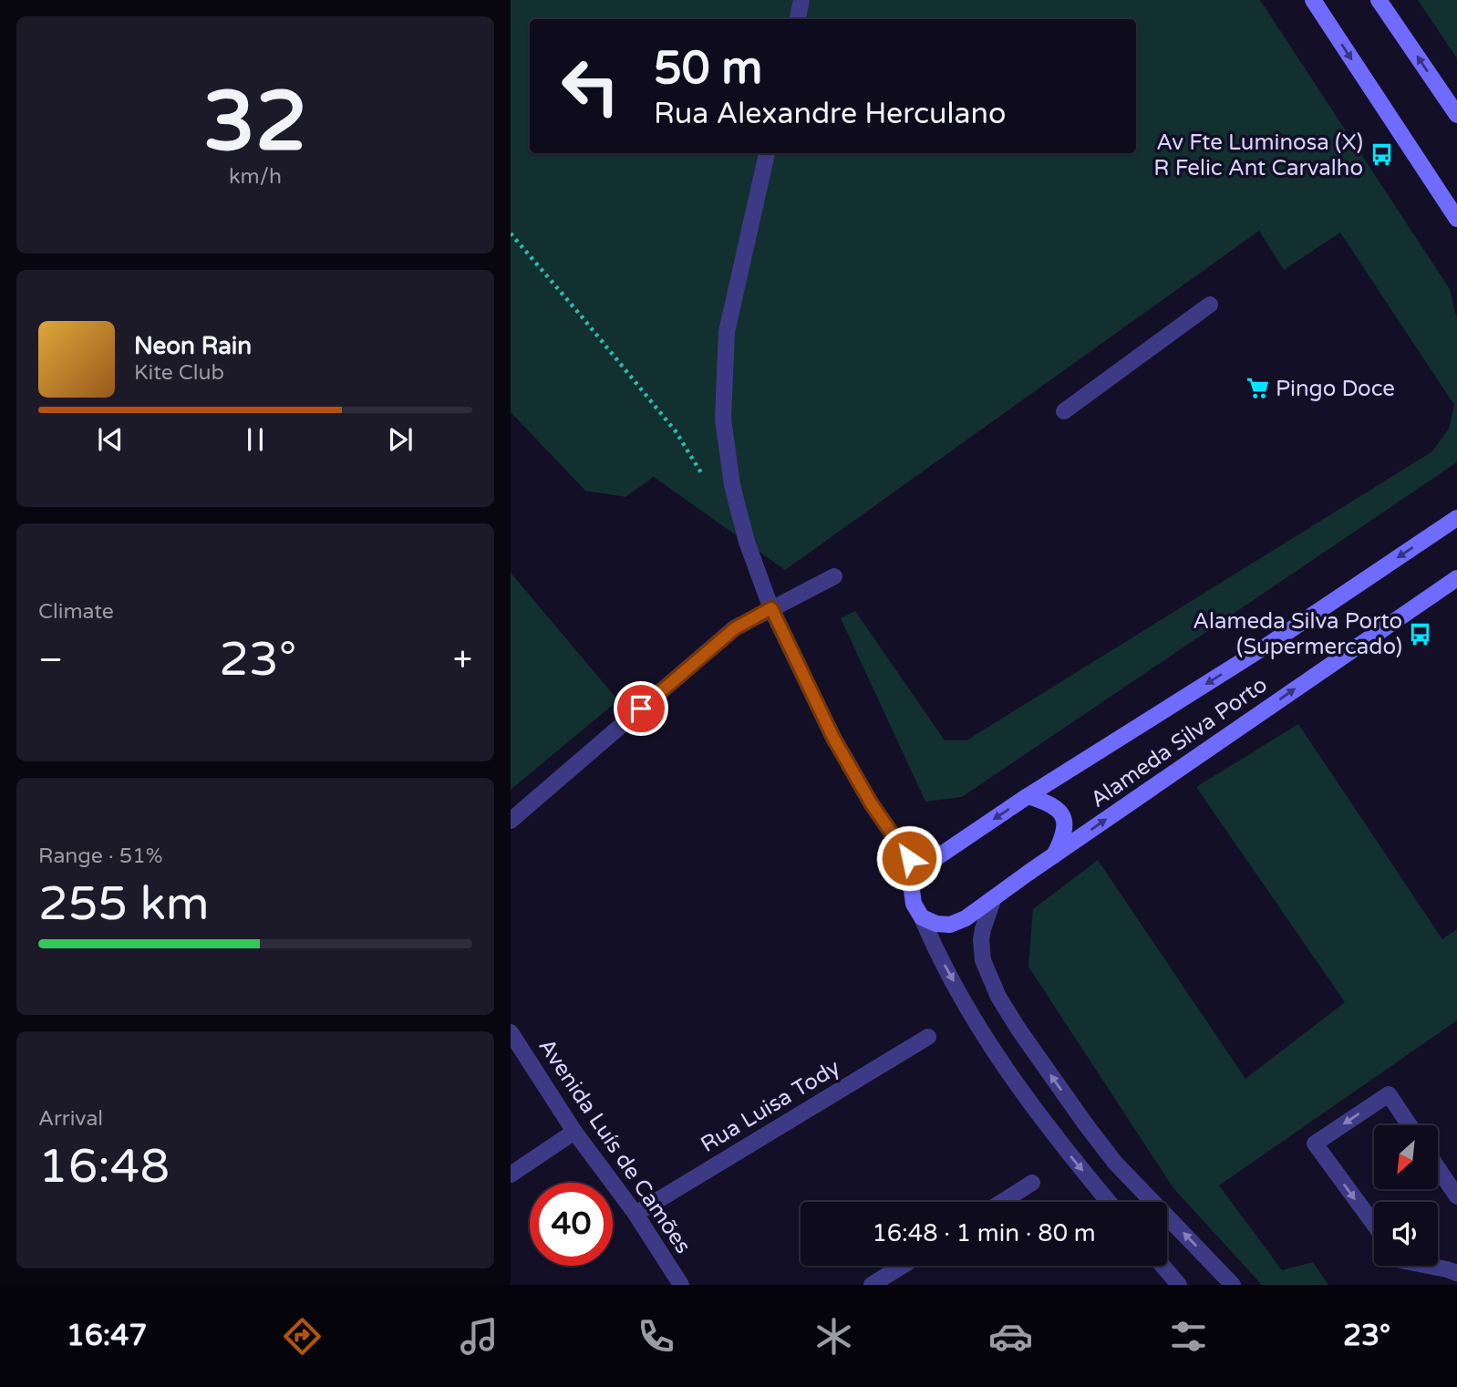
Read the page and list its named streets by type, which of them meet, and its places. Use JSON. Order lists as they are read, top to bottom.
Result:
{
  "streets": {
    "main road": ["Alameda Silva Porto"],
    "street": ["Rua Luisa Tody", "Avenida Luís de Camões"]
  },
  "crossings": [
    ["Rua Luisa Tody", "Avenida Luís de Camões"]
  ],
  "places": {
    "bus stop": ["Av Fte Luminosa (X) R Felic Ant Carvalho", "Alameda Silva Porto (Supermercado)"],
    "supermarket": ["Pingo Doce"]
  },
  "north": "bottom left",
  "page": {
    "tile": [
      ["32", "km/h"],
      "Climate",
      ["Range · 51%", "255 km"],
      ["Arrival", "16:48"]
    ],
    "turn": ["50 m", "Rua Alexandre Herculano"],
    "song": ["Neon Rain", "Kite Club"],
    "heat": ["−", "23°", "+"],
    "limit": "40",
    "trip": "16:48 · 1 min · 80 m",
    "tabs": ["16:47", "23°"]
  }
}
